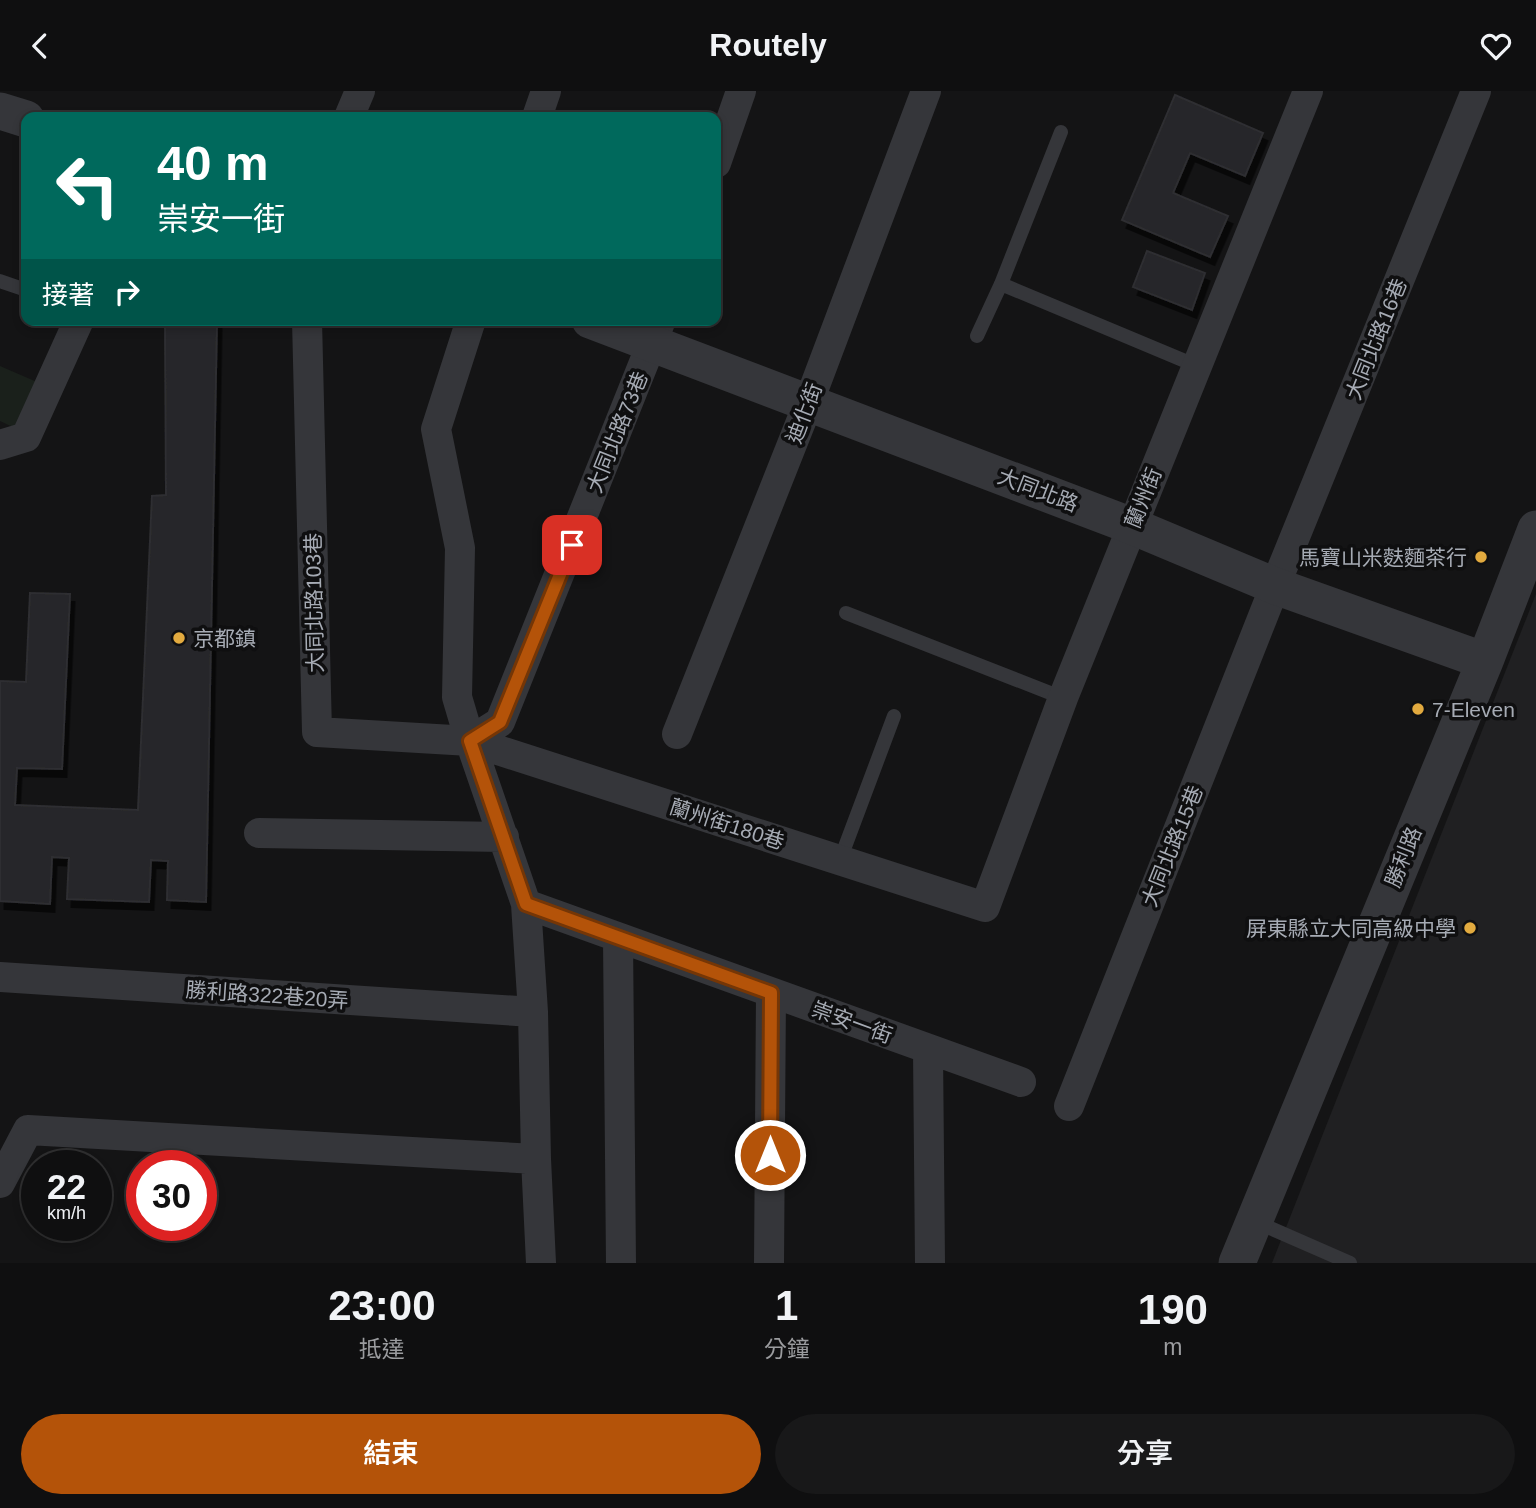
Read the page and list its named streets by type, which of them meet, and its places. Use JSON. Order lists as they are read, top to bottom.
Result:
{
  "streets": {
    "street": [
      "大同北路16巷",
      "迪化街",
      "大同北路73巷",
      "大同北路",
      "蘭州街",
      "大同北路103巷",
      "蘭州街180巷",
      "大同北路15巷",
      "勝利路",
      "勝利路322巷20弄",
      "崇安一街"
    ]
  },
  "crossings": [
    ["大同北路16巷", "大同北路"],
    ["大同北路16巷", "大同北路15巷"],
    ["迪化街", "大同北路"],
    ["大同北路73巷", "大同北路"],
    ["大同北路73巷", "大同北路103巷"],
    ["大同北路73巷", "蘭州街180巷"],
    ["大同北路", "蘭州街"],
    ["大同北路", "大同北路15巷"],
    ["大同北路", "勝利路"],
    ["蘭州街", "蘭州街180巷"],
    ["大同北路103巷", "蘭州街180巷"]
  ],
  "places": [
    "馬寶山米麩麵茶行",
    "京都鎮",
    "7-Eleven",
    "屏東縣立大同高級中學"
  ],
  "page": {
    "header": "Routely",
    "turn": ["40 m", "崇安一街"],
    "then": "接著",
    "speed": "22 km/h",
    "limit": "30",
    "eta": [
      "23:00",
      "抵達",
      "1",
      "分鐘",
      "190",
      "m"
    ],
    "buttons": ["結束", "分享"]
  }
}
